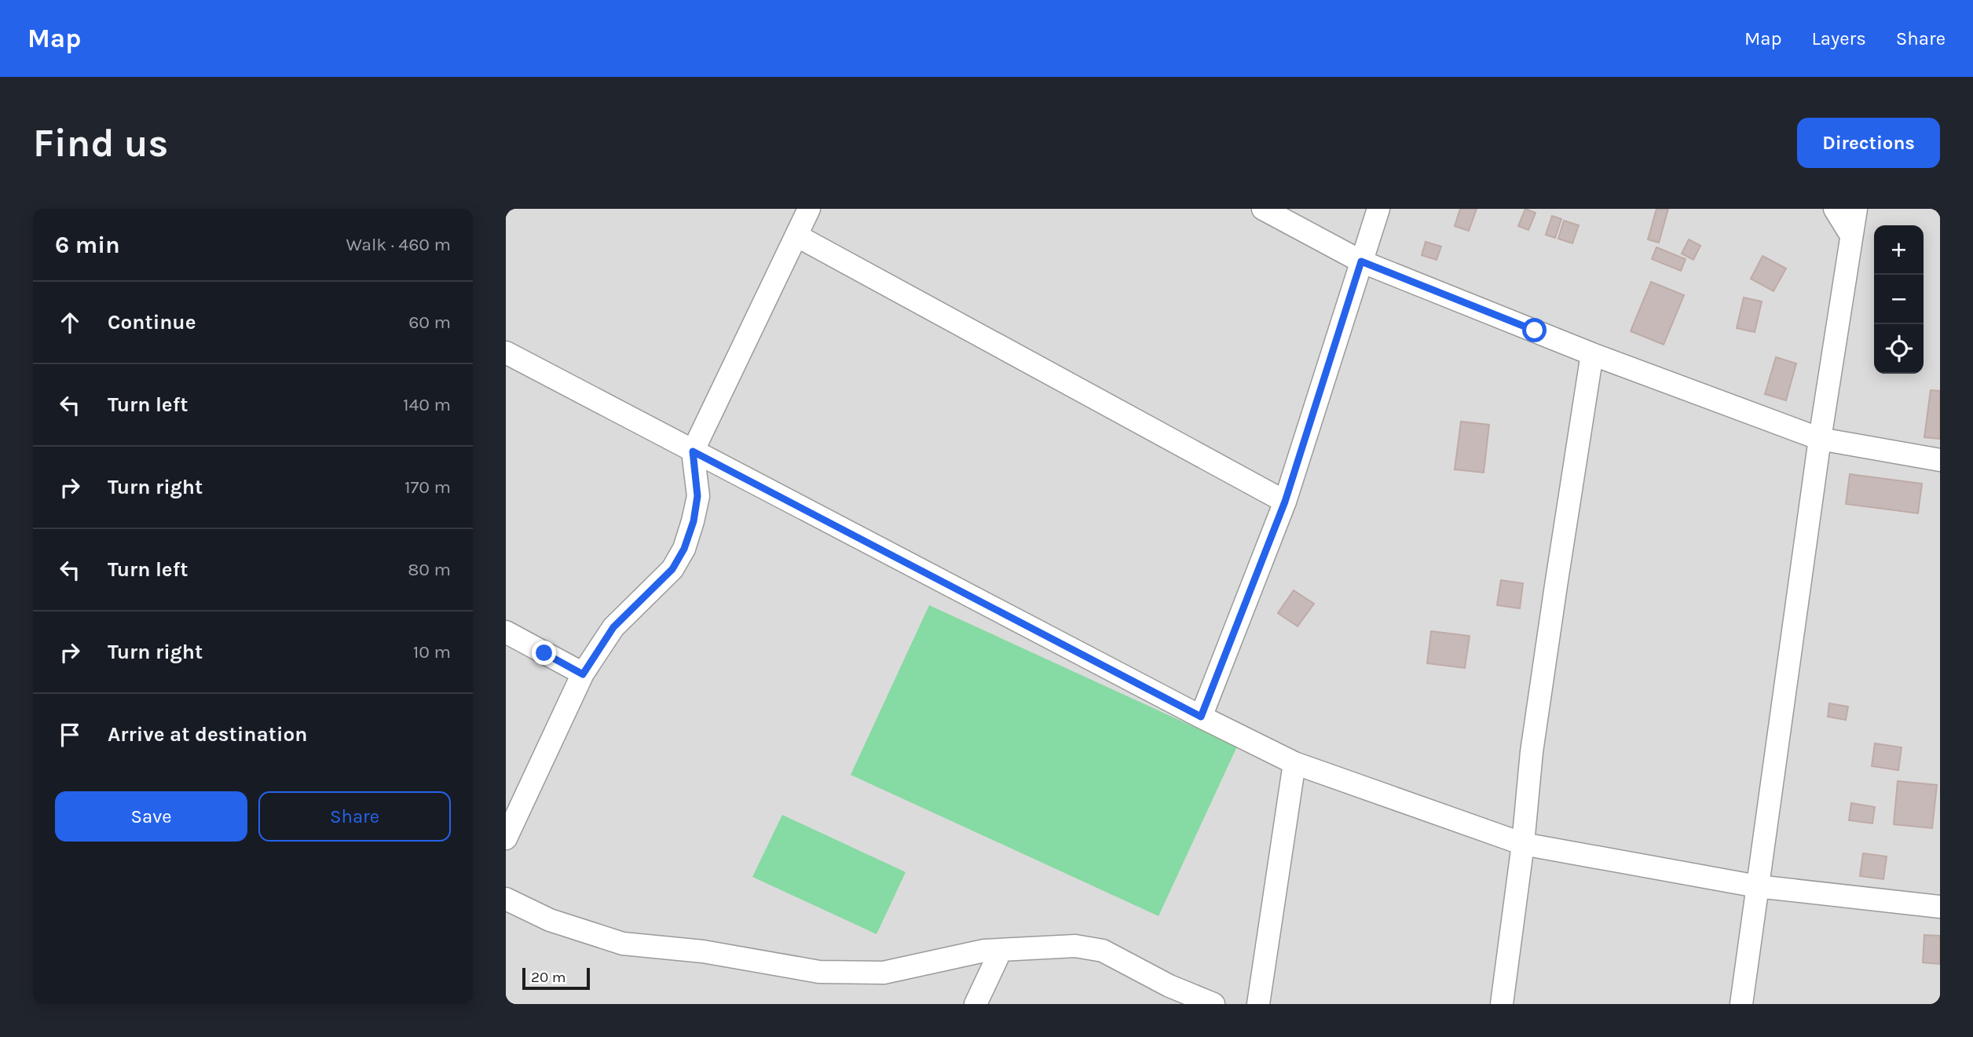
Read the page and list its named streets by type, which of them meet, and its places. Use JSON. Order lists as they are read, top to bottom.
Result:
{
  "scale_bar": "20 m",
  "page": {
    "header": "Map",
    "nav": ["Map", "Layers", "Share"],
    "buttons": [
      "Directions",
      ["Save", "Share"]
    ],
    "title": "Find us",
    "heading": ["6 min", "Walk · 460 m"],
    "map_buttons": ["+", "−"],
    "list": [
      ["Continue", "60 m"],
      ["Turn left", "140 m"],
      ["Turn right", "170 m"],
      ["Turn left", "80 m"],
      ["Turn right", "10 m"],
      "Arrive at destination"
    ],
    "scale": "20 m"
  }
}
